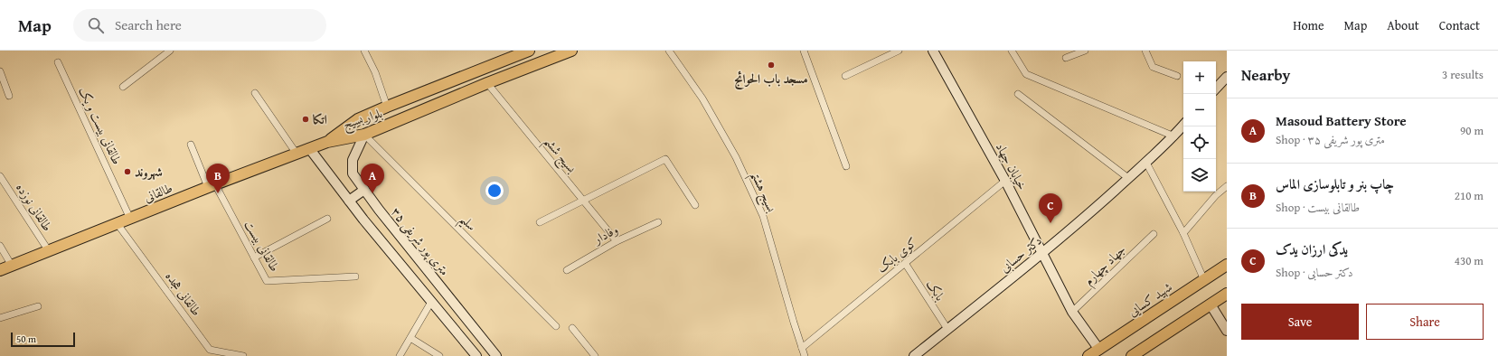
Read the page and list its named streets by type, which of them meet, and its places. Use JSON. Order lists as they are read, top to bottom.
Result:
{
  "streets": {
    "main road": ["بلوار بسیج", "طالقانی", "شهید کسایی"],
    "street": [
      "طالقانی بیست و یک",
      "بسیج ششم",
      "خیابان جهاد",
      "بسیج هشتم",
      "طالقانی نوزده",
      "سلیم",
      "وفادار",
      "۳۵ متری پور شریفی",
      "طالقانی بیست",
      "دکتر حسابی",
      "کوی بابک",
      "جهاد چهارم",
      "بابک",
      "طالقانی هجده"
    ]
  },
  "crossings": [
    ["بلوار بسیج", "بسیج ششم"],
    ["بلوار بسیج", "طالقانی"],
    ["بلوار بسیج", "سلیم"],
    ["بلوار بسیج", "۳۵ متری پور شریفی"],
    ["طالقانی بیست و یک", "طالقانی"],
    ["بسیج ششم", "وفادار"],
    ["خیابان جهاد", "دکتر حسابی"],
    ["خیابان جهاد", "کوی بابک"],
    ["خیابان جهاد", "جهاد چهارم"],
    ["خیابان جهاد", "شهید کسایی"],
    ["بسیج هشتم", "کوی بابک"],
    ["طالقانی", "طالقانی نوزده"],
    ["طالقانی", "طالقانی بیست"],
    ["طالقانی", "طالقانی هجده"],
    ["سلیم", "۳۵ متری پور شریفی"],
    ["دکتر حسابی", "بابک"],
    ["کوی بابک", "بابک"]
  ],
  "places": ["مسجد باب الحوائج", "اتکا", "شهروند"],
  "scale_bar": "50 m",
  "page": {
    "header": "Map",
    "search": "Search here",
    "nav": [
      "Home",
      "Map",
      "About",
      "Contact"
    ],
    "heading": ["Nearby", "3 results"],
    "map_buttons": ["+", "−"],
    "list": [
      {
        "mark": "A",
        "name": "Masoud Battery Store",
        "note": "Shop · ۳۵ متری پور شریفی",
        "value": "90 m"
      },
      {
        "mark": "B",
        "name": "چاپ بنر و تابلوسازی الماس",
        "note": "Shop · طالقانی بیست",
        "value": "210 m"
      },
      {
        "mark": "C",
        "name": "یدکی ارزان یدک",
        "note": "Shop · دکتر حسابی",
        "value": "430 m"
      }
    ],
    "pins": ["A", "B", "C"],
    "buttons": ["Save", "Share"],
    "scale": "50 m"
  }
}
